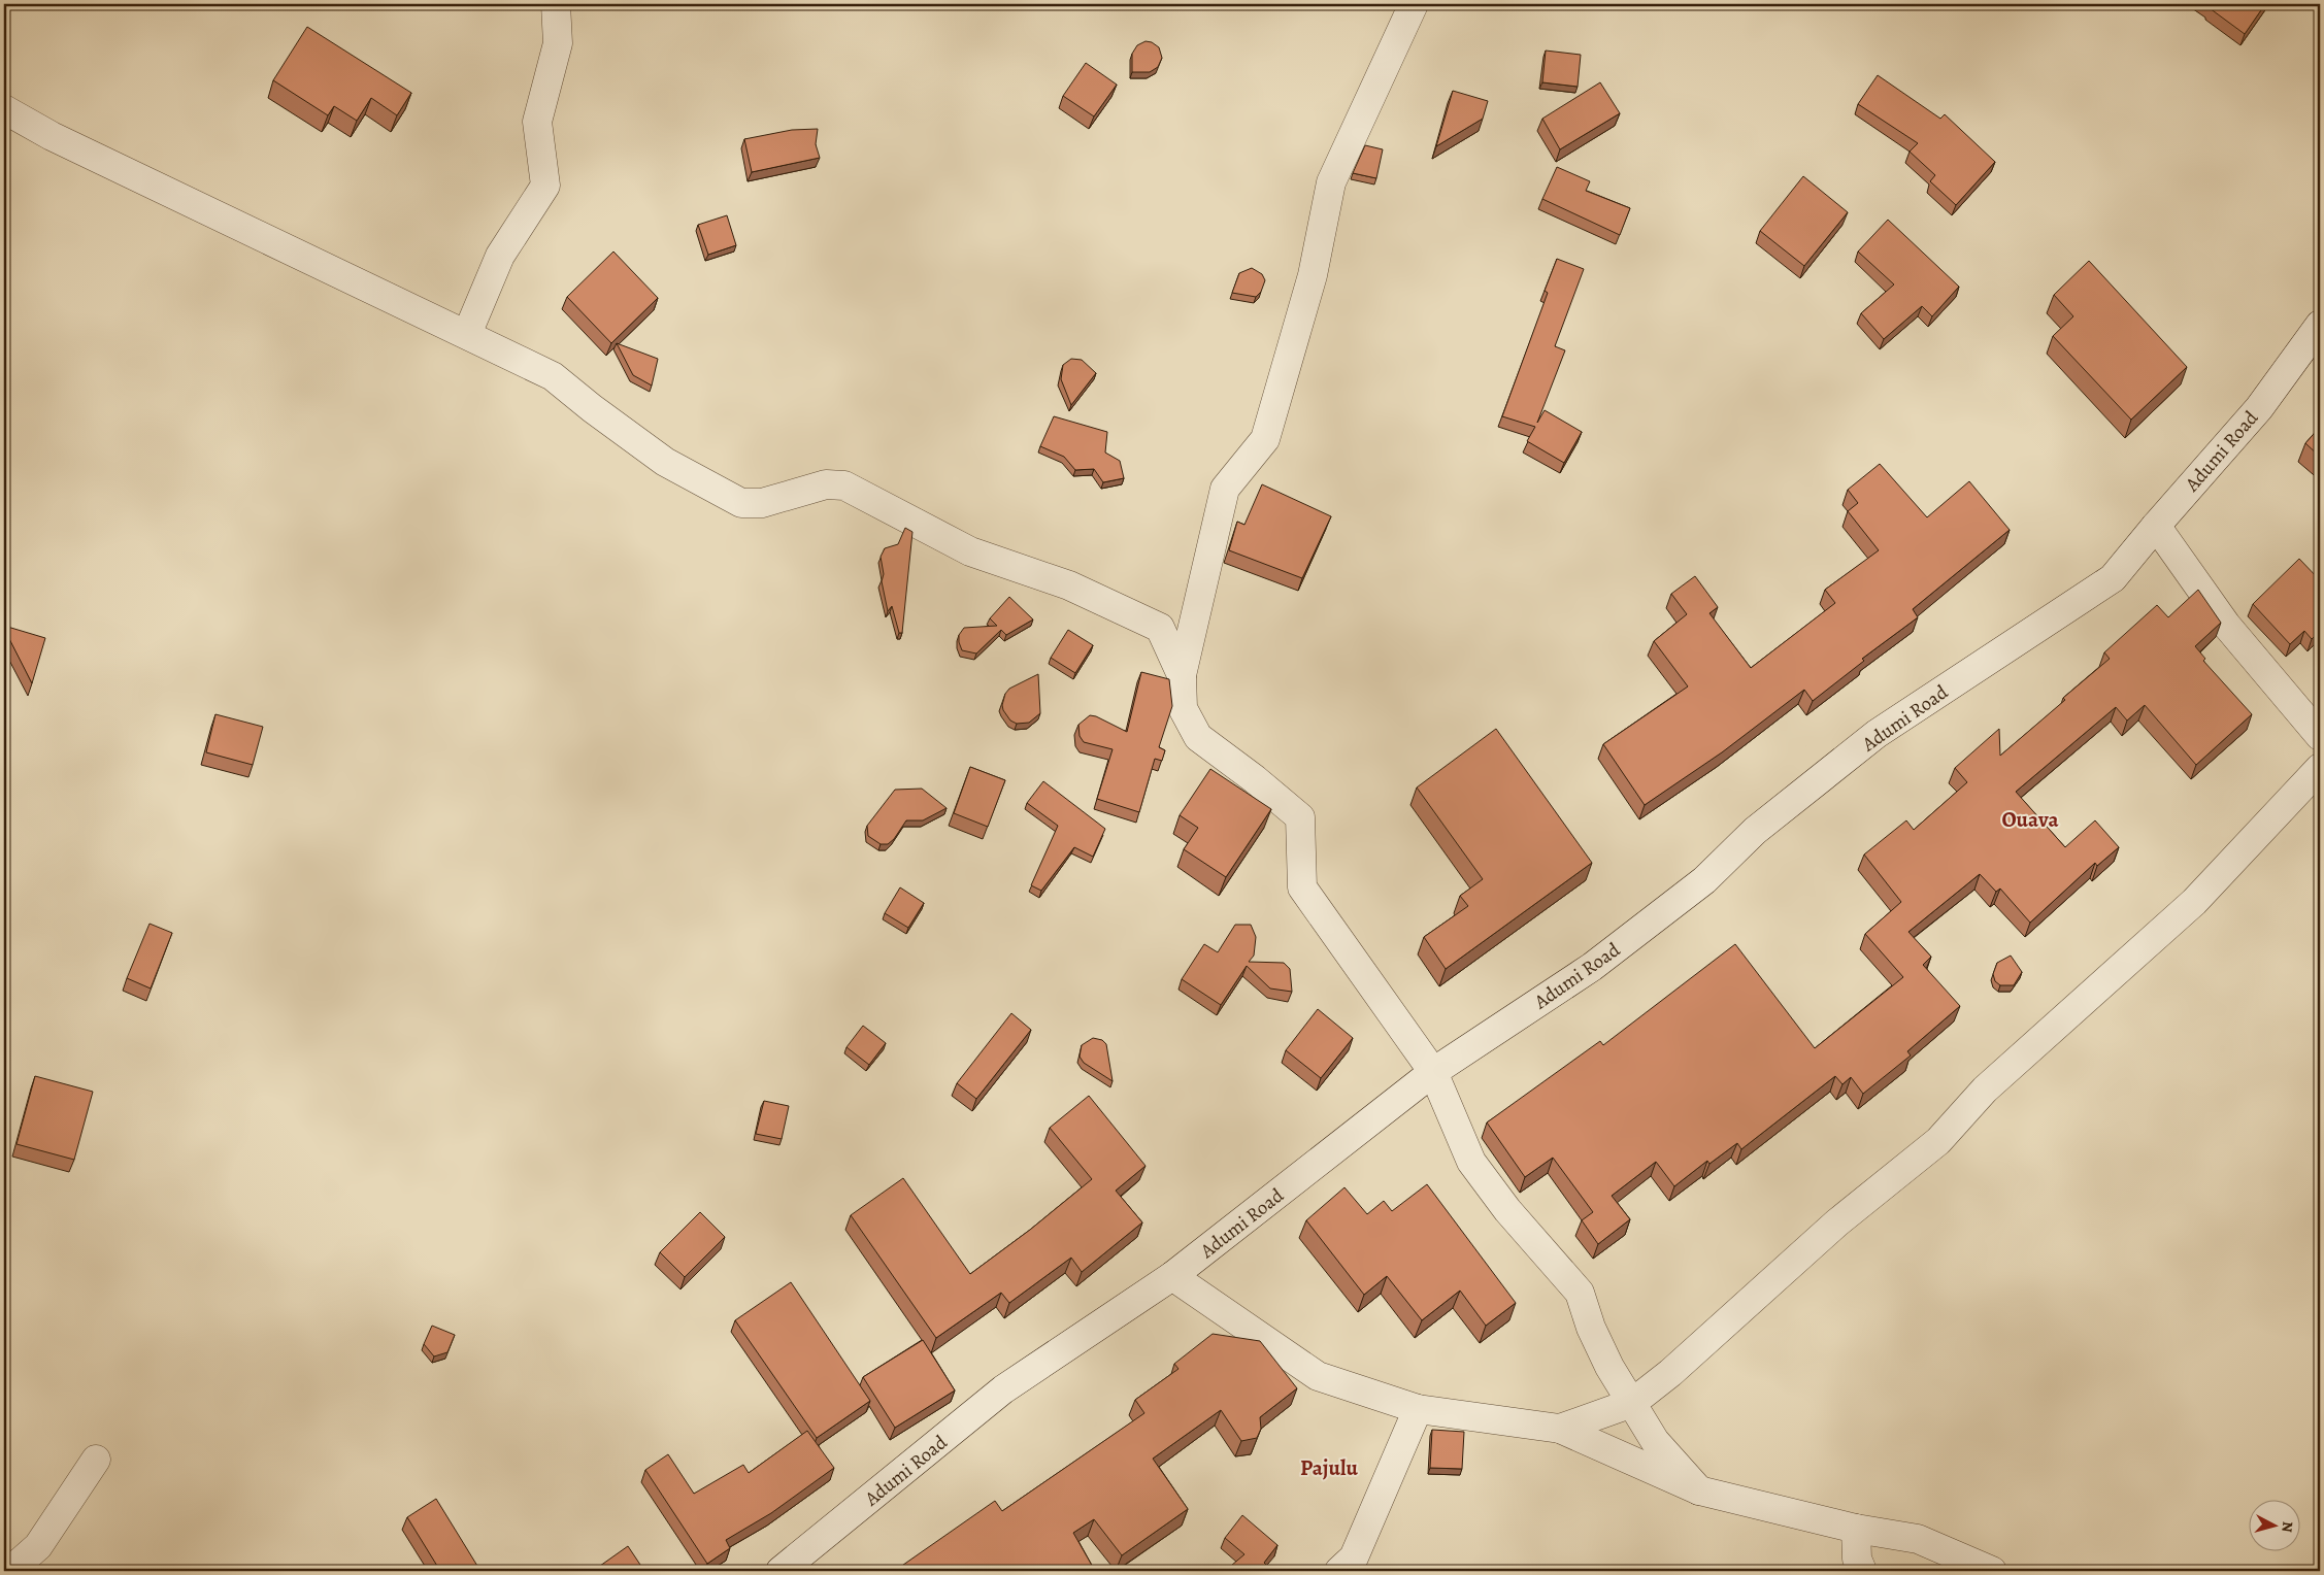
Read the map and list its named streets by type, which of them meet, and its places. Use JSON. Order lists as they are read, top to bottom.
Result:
{
  "streets": {
    "street": ["Adumi Road"]
  },
  "districts": ["Ouava", "Pajulu"],
  "north": "right"
}
